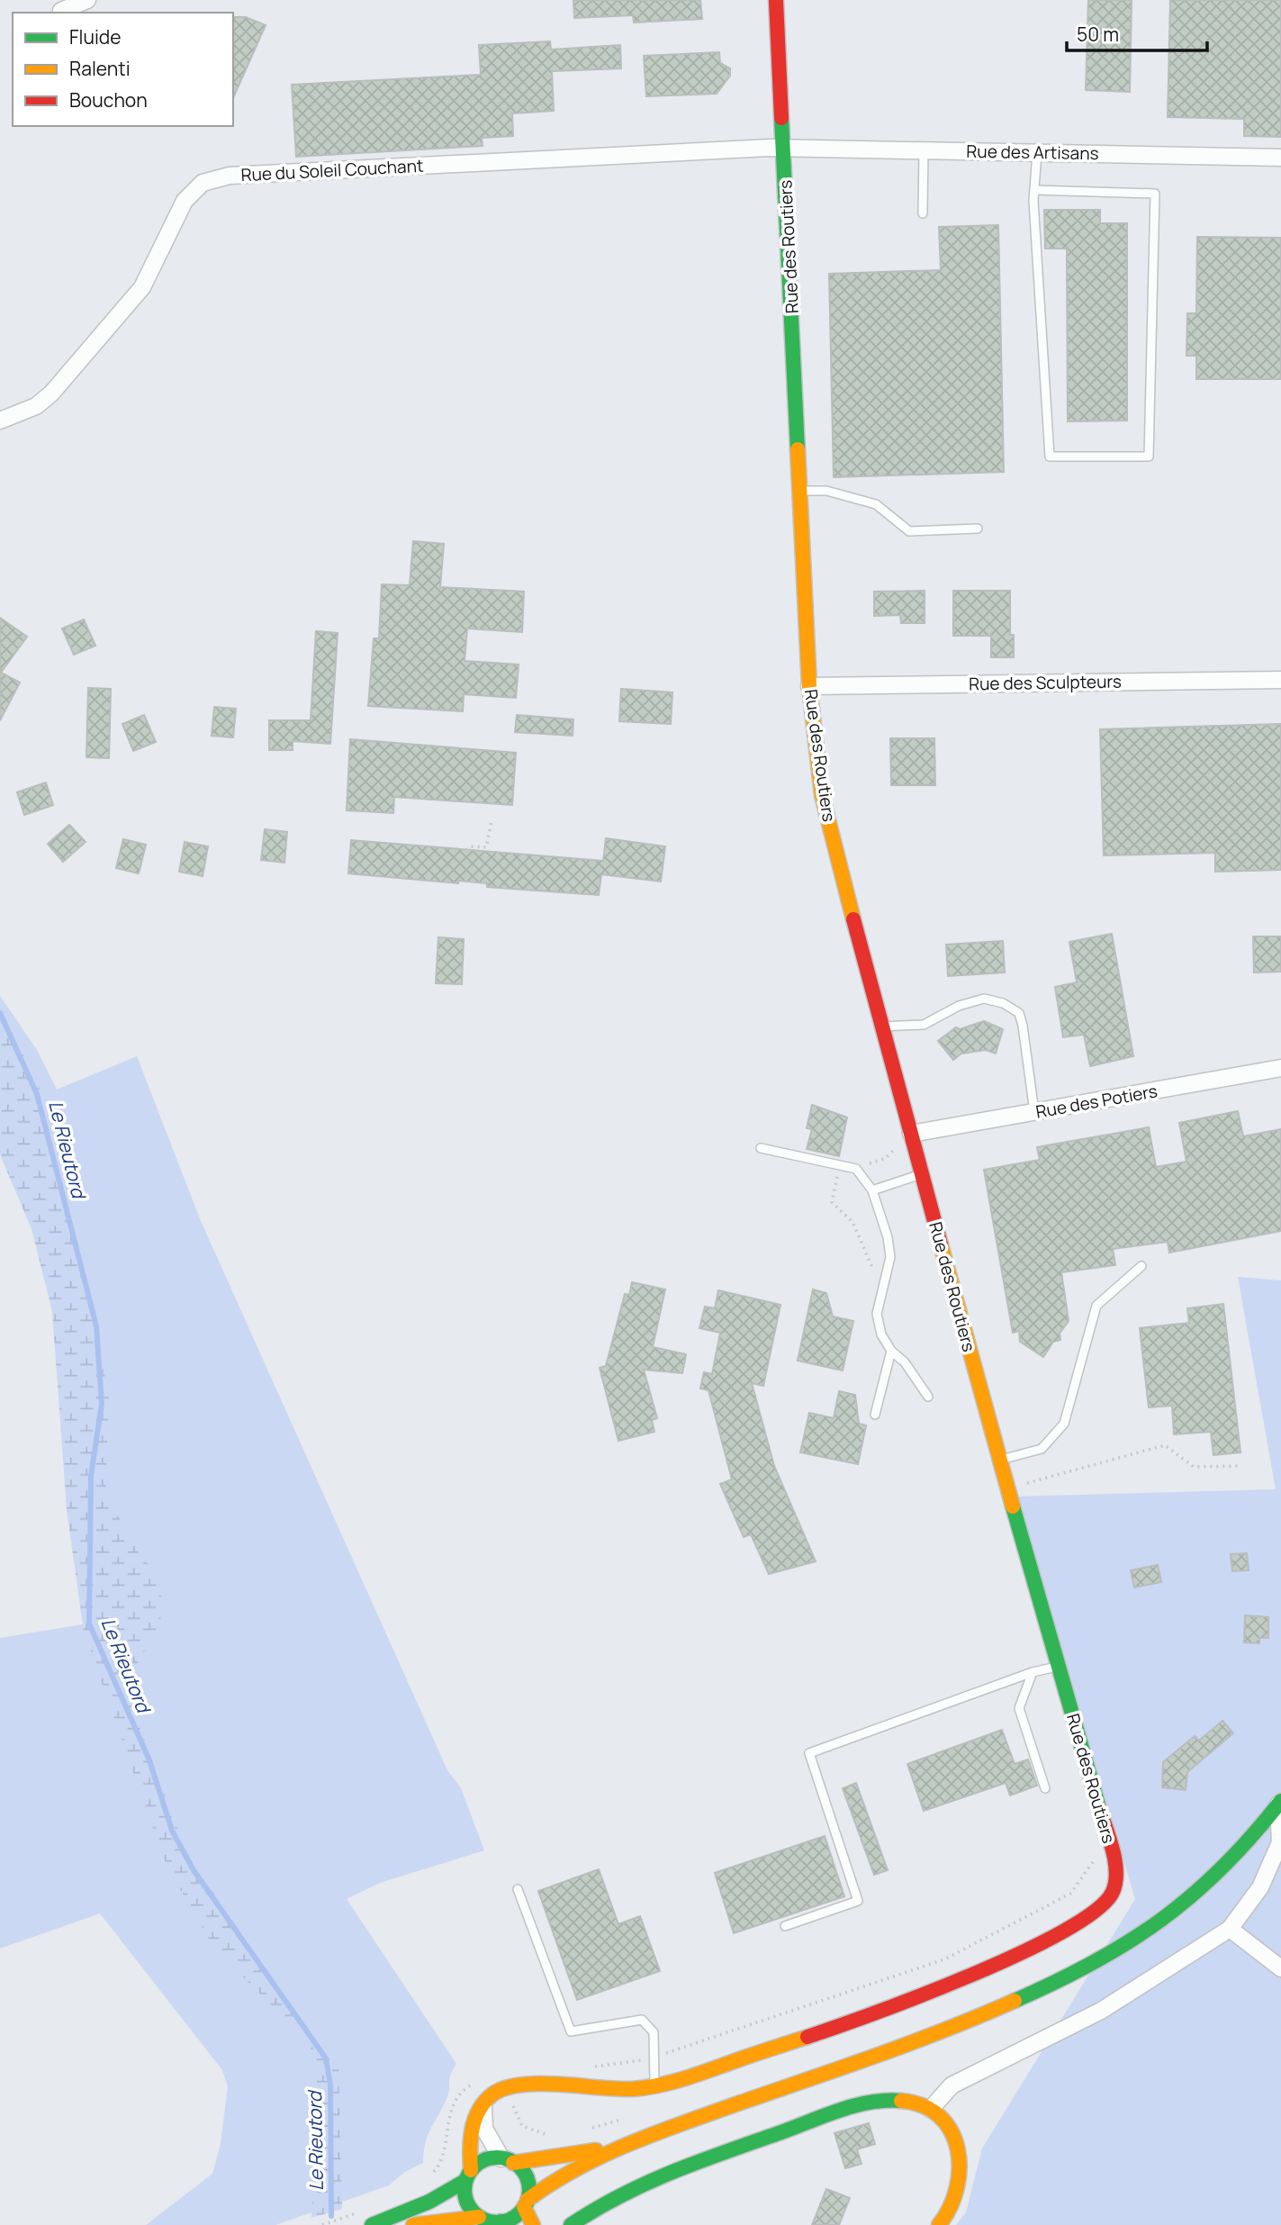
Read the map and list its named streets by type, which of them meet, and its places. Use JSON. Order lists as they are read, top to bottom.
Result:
{
  "streets": {
    "street": [
      "Rue des Artisans",
      "Rue du Soleil Couchant",
      "Rue des Routiers",
      "Rue des Sculpteurs",
      "Rue des Potiers"
    ]
  },
  "crossings": [
    ["Rue des Artisans", "Rue du Soleil Couchant"],
    ["Rue des Artisans", "Rue des Routiers"],
    ["Rue du Soleil Couchant", "Rue des Routiers"],
    ["Rue des Routiers", "Rue des Sculpteurs"],
    ["Rue des Routiers", "Rue des Potiers"]
  ],
  "water": ["Le Rieutord"],
  "legend": ["Fluide", "Ralenti", "Bouchon"],
  "scale_bar": "50 m"
}
